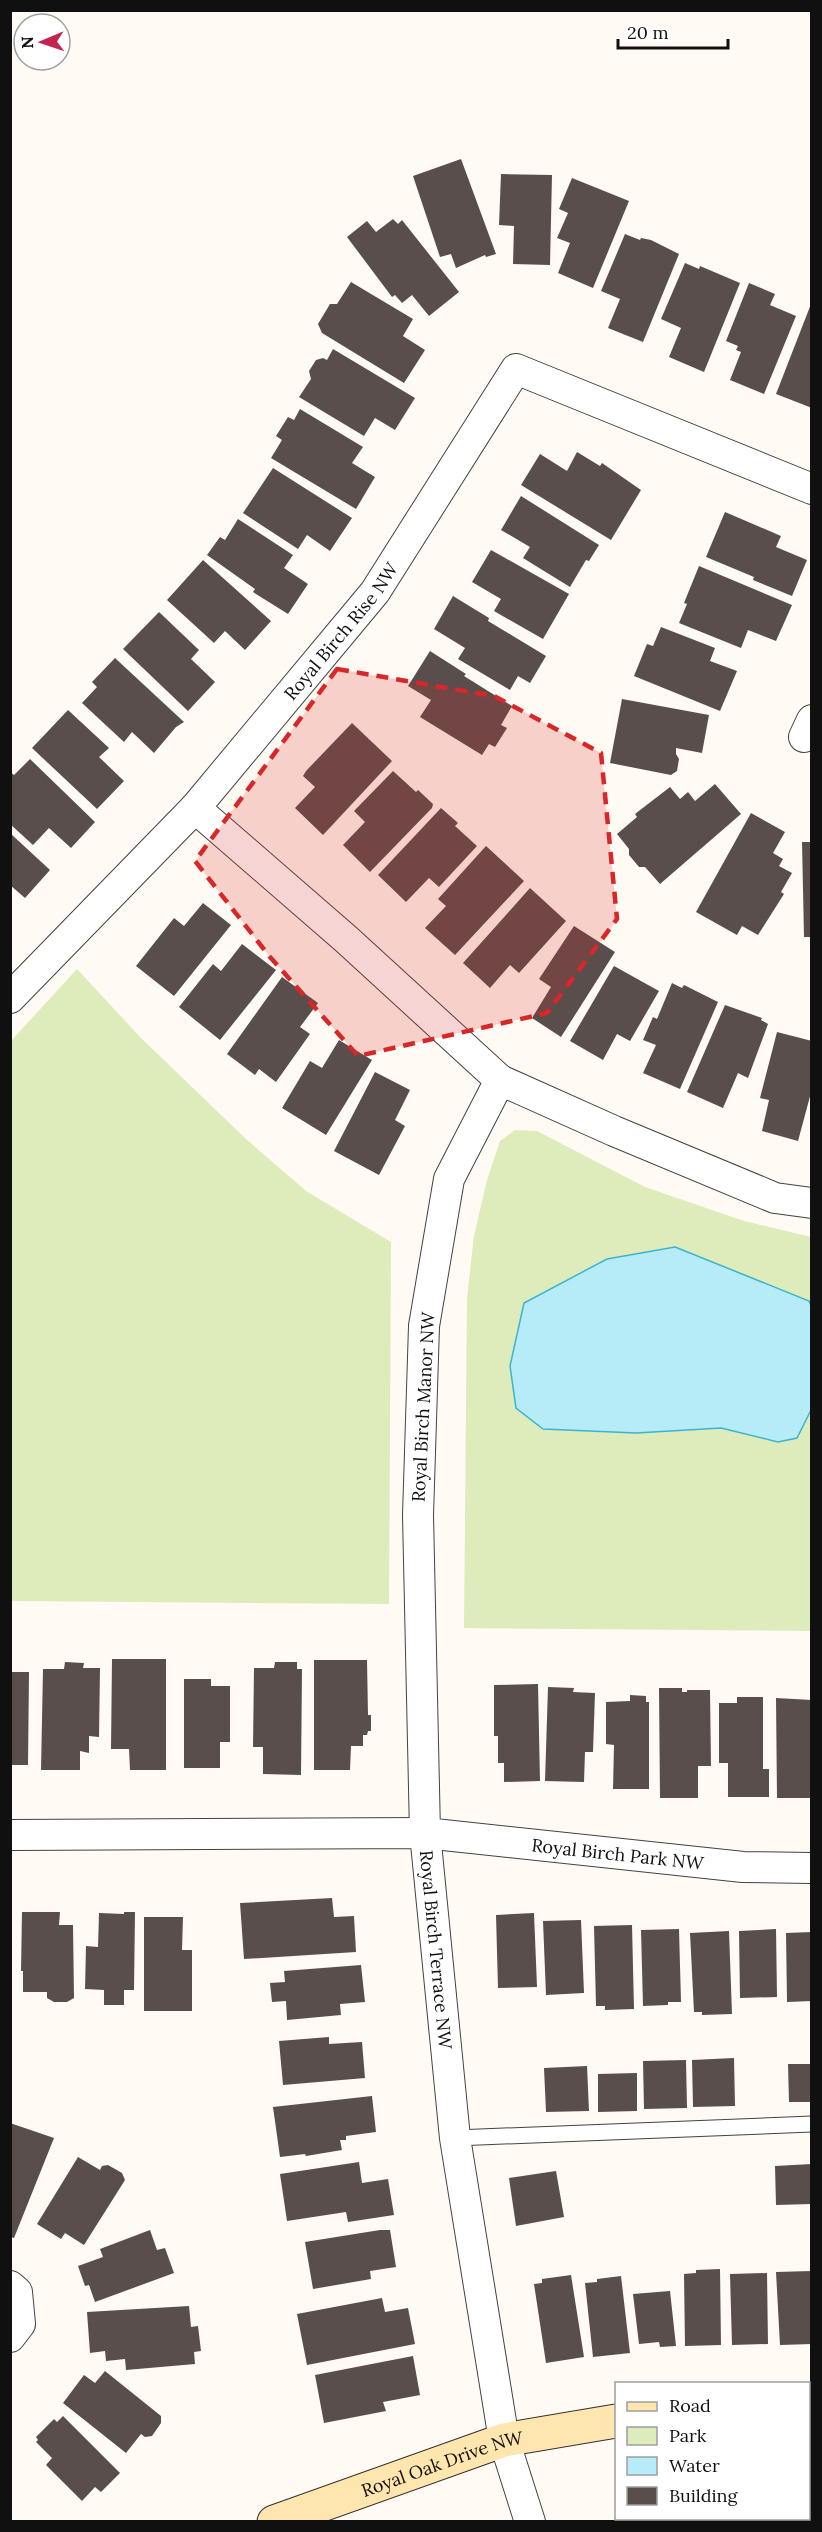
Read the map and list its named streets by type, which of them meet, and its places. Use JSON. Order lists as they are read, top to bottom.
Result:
{
  "streets": {
    "street": [
      "Royal Birch Rise NW",
      "Royal Birch Manor NW",
      "Royal Birch Park NW",
      "Royal Birch Terrace NW",
      "Royal Oak Drive NW"
    ]
  },
  "crossings": [
    ["Royal Birch Manor NW", "Royal Birch Park NW"],
    ["Royal Birch Manor NW", "Royal Birch Terrace NW"],
    ["Royal Birch Park NW", "Royal Birch Terrace NW"],
    ["Royal Birch Terrace NW", "Royal Oak Drive NW"]
  ],
  "legend": [
    "Road",
    "Park",
    "Water",
    "Building"
  ],
  "scale_bar": "20 m",
  "north": "left"
}
